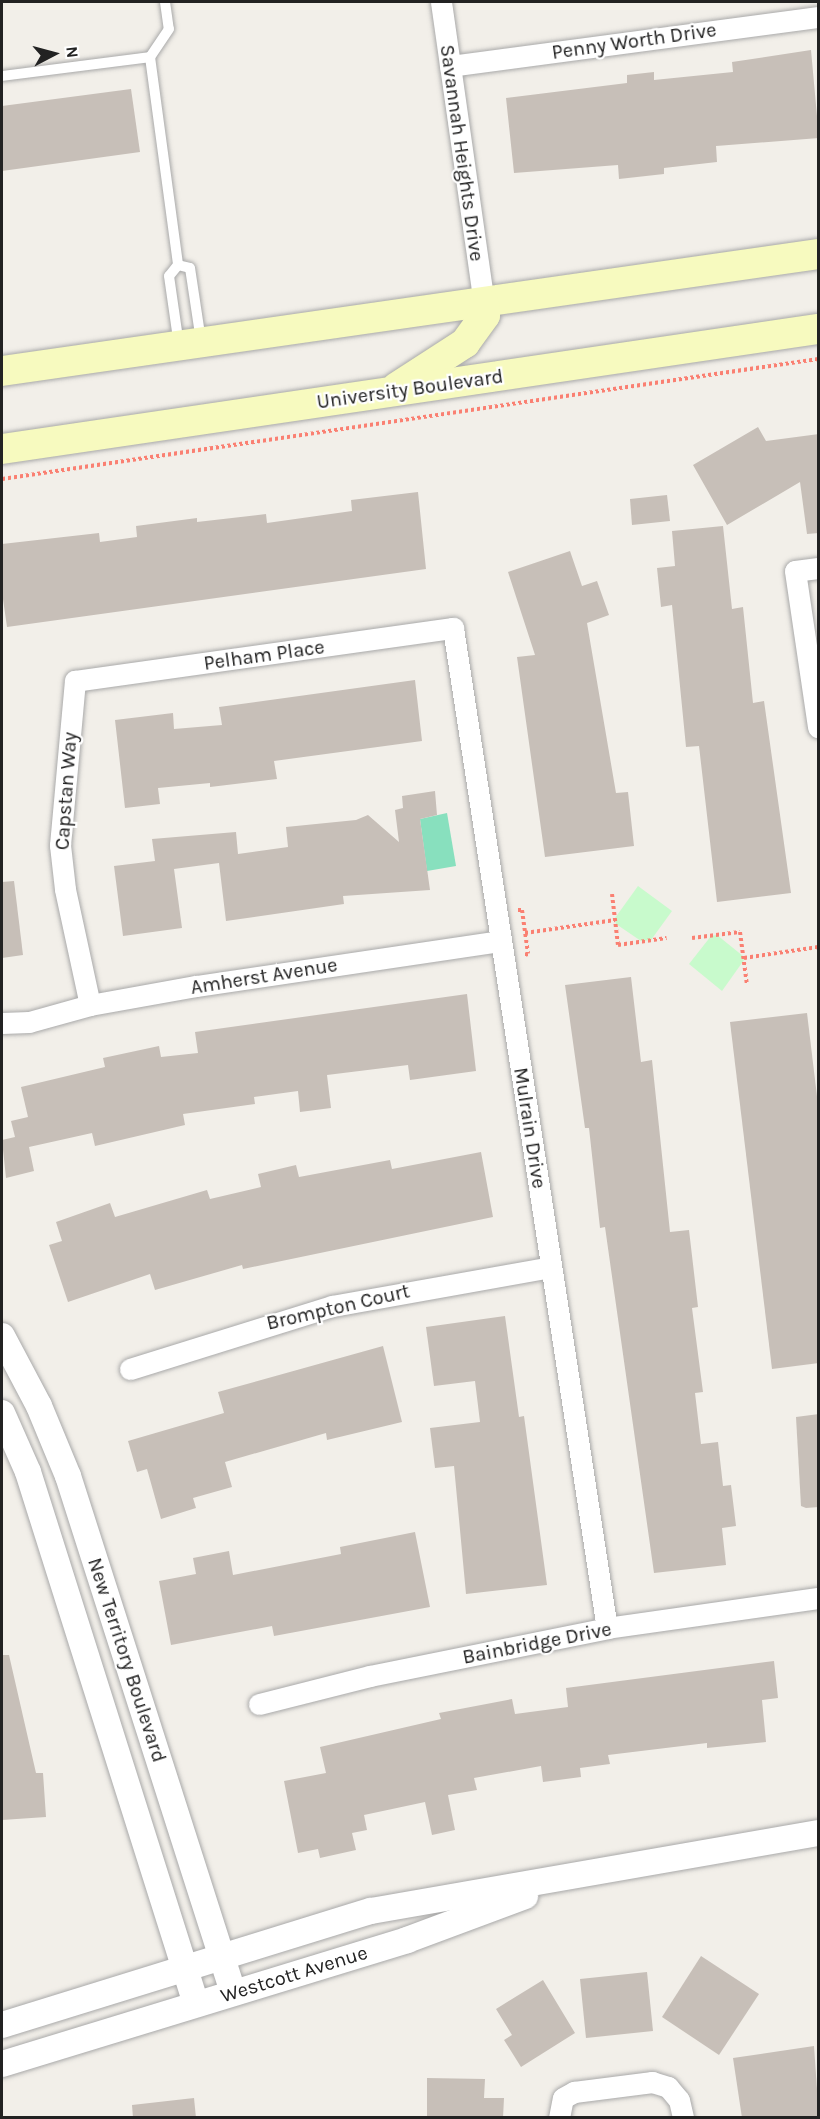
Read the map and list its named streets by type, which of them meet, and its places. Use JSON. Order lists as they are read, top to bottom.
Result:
{
  "streets": {
    "main road": ["University Boulevard"],
    "street": [
      "Penny Worth Drive",
      "Savannah Heights Drive",
      "Pelham Place",
      "Capstan Way",
      "Amherst Avenue",
      "Mulrain Drive",
      "Brompton Court",
      "Bainbridge Drive",
      "New Territory Boulevard",
      "Westcott Avenue"
    ]
  },
  "crossings": [
    ["Penny Worth Drive", "Savannah Heights Drive"],
    ["Pelham Place", "Capstan Way"],
    ["Pelham Place", "Mulrain Drive"],
    ["Capstan Way", "Amherst Avenue"],
    ["Amherst Avenue", "Mulrain Drive"],
    ["Mulrain Drive", "Brompton Court"],
    ["Mulrain Drive", "Bainbridge Drive"],
    ["New Territory Boulevard", "Westcott Avenue"]
  ],
  "north": "right"
}
